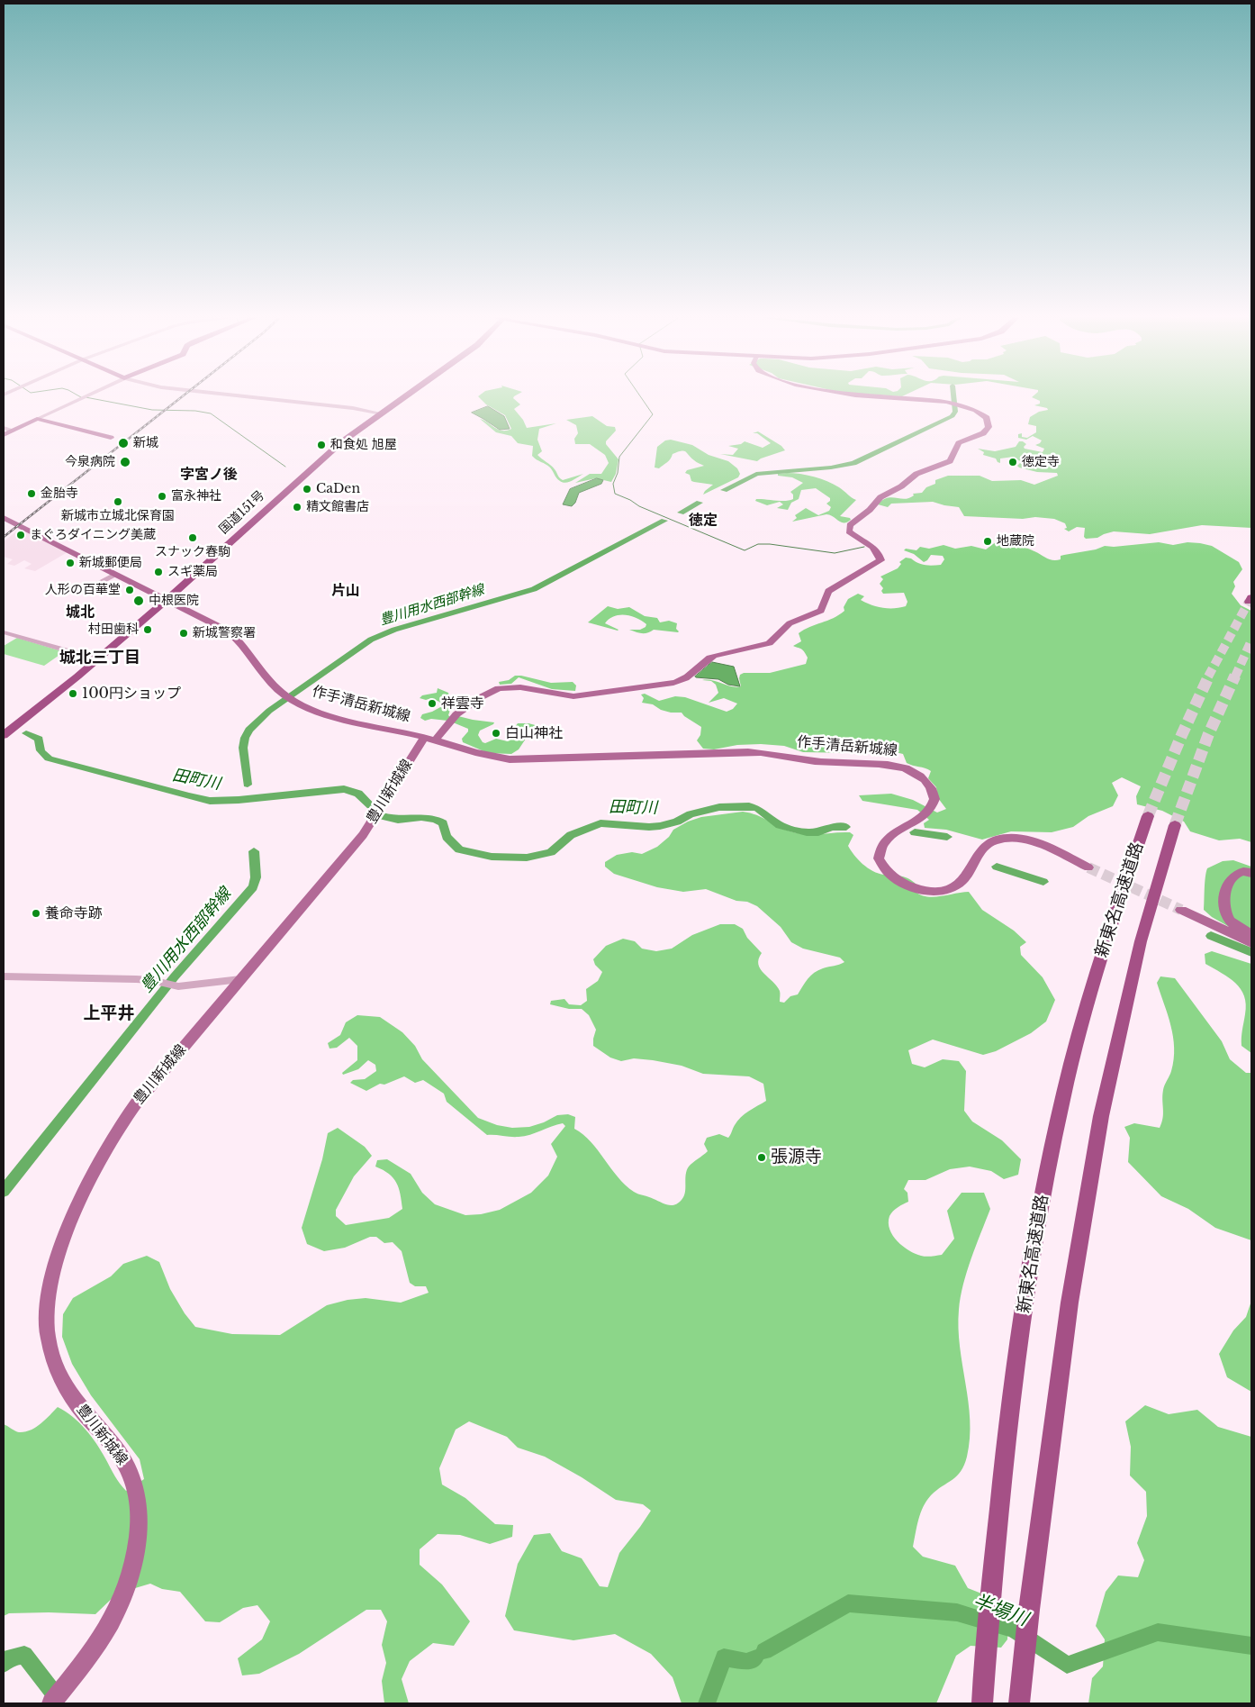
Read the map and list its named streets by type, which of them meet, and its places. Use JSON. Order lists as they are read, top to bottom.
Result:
{
  "streets": {
    "highway": ["国道151号", "新東名高速道路"],
    "main road": ["作手清岳新城線", "豊川新城線"]
  },
  "crossings": [
    ["国道151号", "作手清岳新城線"],
    ["作手清岳新城線", "豊川新城線"]
  ],
  "districts": [
    "字宮ノ後",
    "徳定",
    "片山",
    "城北",
    "城北三丁目",
    "上平井"
  ],
  "water": ["豊川用水西部幹線", "田町川", "半場川"],
  "places": [
    "新城",
    "和食処 旭屋",
    "今泉病院",
    "徳定寺",
    "CaDen",
    "金胎寺",
    "富永神社",
    "新城市立城北保育園",
    "精文館書店",
    "まぐろダイニング美蔵",
    "スナック春駒",
    "地蔵院",
    "新城郵便局",
    "スギ薬局",
    "人形の百華堂",
    "中根医院",
    "村田歯科",
    "新城警察署",
    "100円ショップ",
    "祥雲寺",
    "白山神社",
    "養命寺跡",
    "張源寺"
  ]
}
